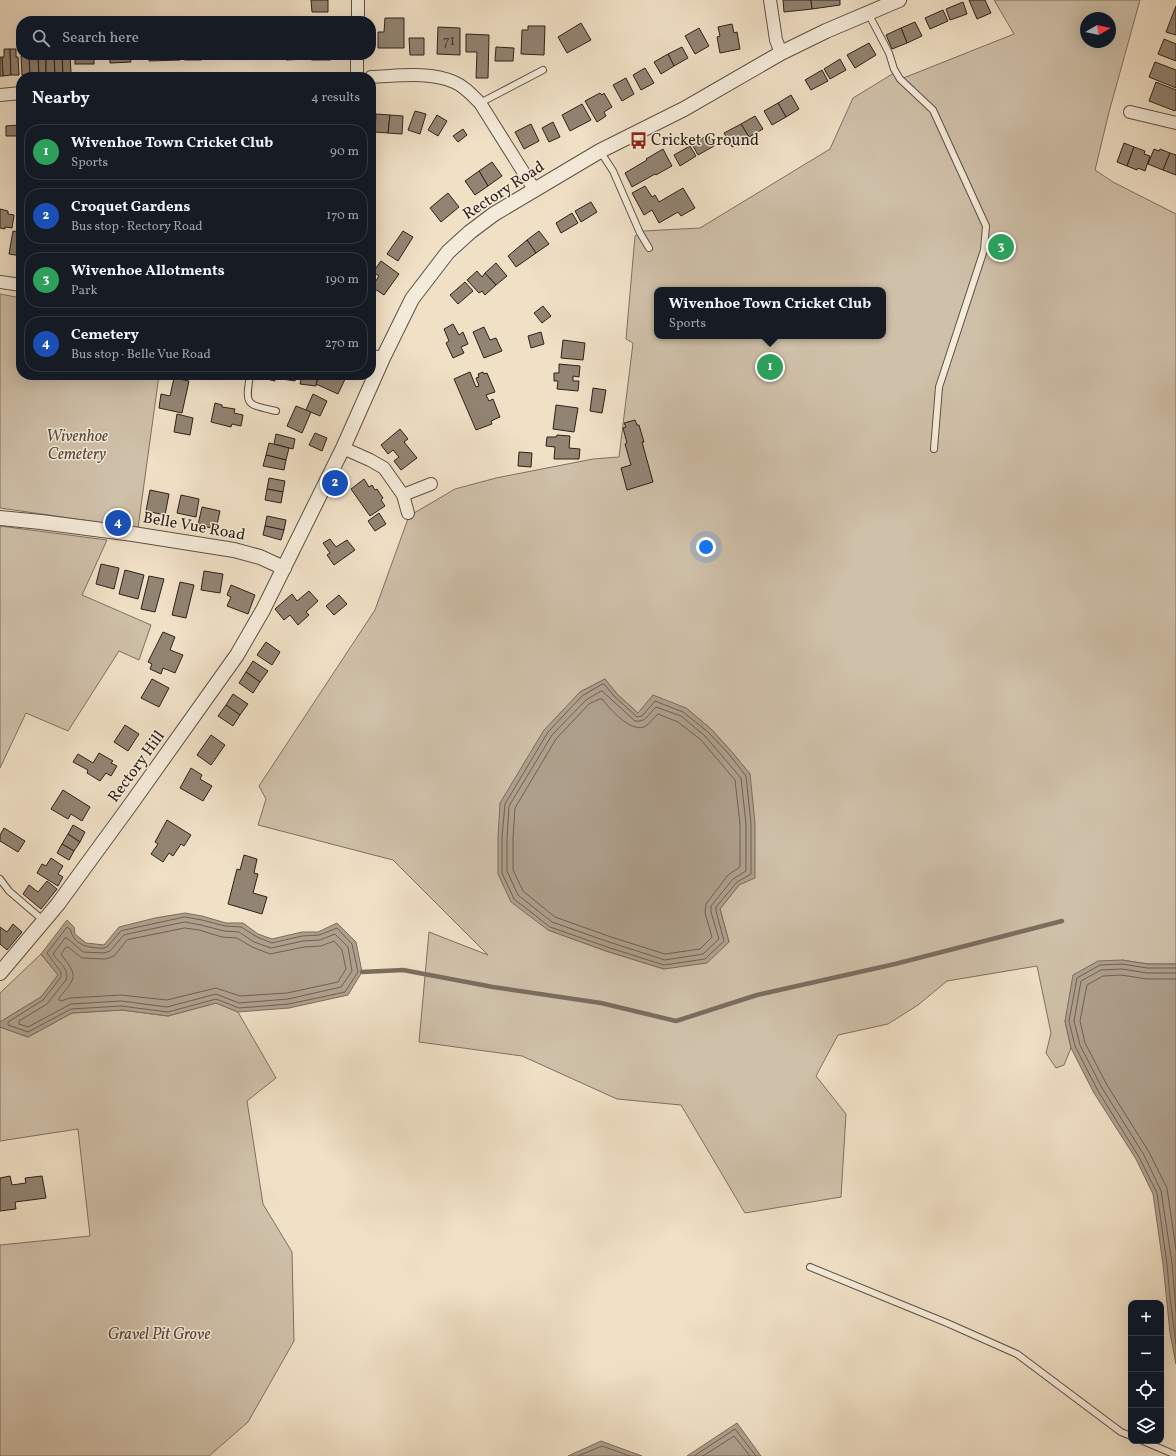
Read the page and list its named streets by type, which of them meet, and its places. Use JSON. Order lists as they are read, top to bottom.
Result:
{
  "streets": {
    "street": ["Rectory Road", "Belle Vue Road", "Rectory Hill"]
  },
  "crossings": [
    ["Rectory Road", "Belle Vue Road"],
    ["Rectory Road", "Rectory Hill"],
    ["Belle Vue Road", "Rectory Hill"]
  ],
  "parks": ["Wivenhoe Cemetery", "Gravel Pit Grove"],
  "places": {
    "bus stop": ["Cricket Ground"]
  },
  "house_numbers": ["71"],
  "north": "right",
  "page": {
    "search": "Search here",
    "heading": ["Nearby", "4 results"],
    "list": [
      {
        "mark": "1",
        "name": "Wivenhoe Town Cricket Club",
        "note": "Sports",
        "value": "90 m"
      },
      {
        "mark": "2",
        "name": "Croquet Gardens",
        "note": "Bus stop · Rectory Road",
        "value": "170 m"
      },
      {
        "mark": "3",
        "name": "Wivenhoe Allotments",
        "note": "Park",
        "value": "190 m"
      },
      {
        "mark": "4",
        "name": "Cemetery",
        "note": "Bus stop · Belle Vue Road",
        "value": "270 m"
      }
    ],
    "pins": [
      "3",
      "1",
      "2",
      "4"
    ],
    "popup": ["Wivenhoe Town Cricket Club", "Sports"],
    "map_buttons": ["+", "−"]
  }
}
